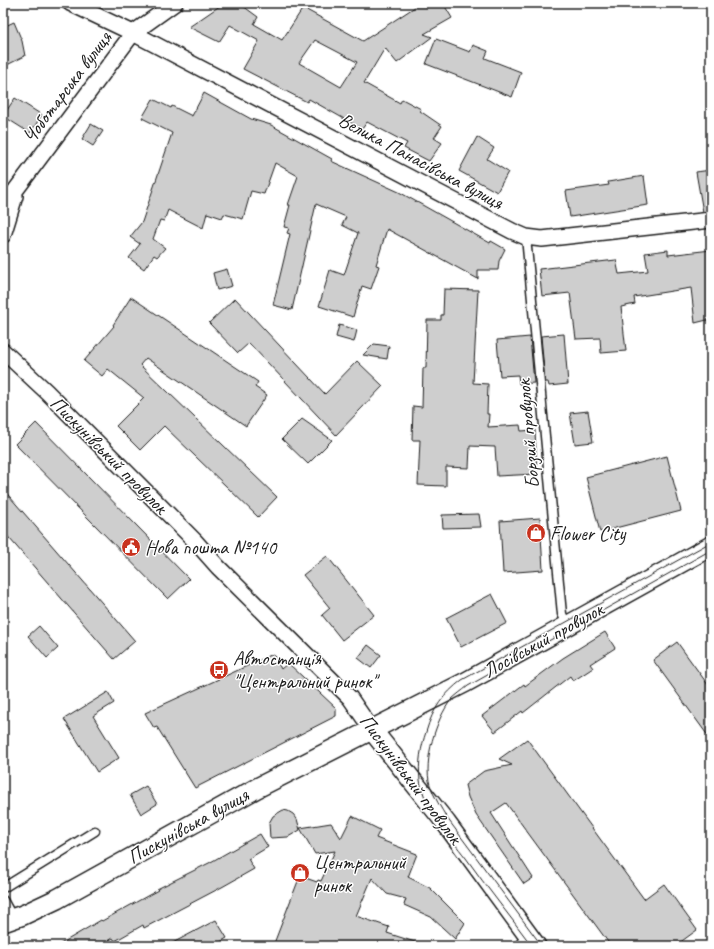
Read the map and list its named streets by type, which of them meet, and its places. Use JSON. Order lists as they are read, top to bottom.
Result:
{
  "streets": {
    "street": [
      "Чоботарська вулиця",
      "Велика Панасівська вулиця",
      "Пискунівський провулок",
      "Лосівський провулок",
      "Пискунівська вулиця"
    ],
    "lane": ["Борзий провулок"]
  },
  "crossings": [
    ["Чоботарська вулиця", "Велика Панасівська вулиця"],
    ["Велика Панасівська вулиця", "Борзий провулок"],
    ["Борзий провулок", "Лосівський провулок"],
    ["Пискунівський провулок", "Лосівський провулок"],
    ["Пискунівський провулок", "Пискунівська вулиця"],
    ["Лосівський провулок", "Пискунівська вулиця"]
  ],
  "places": {
    "shop": ["Flower City", "Центральний ринок"],
    "public building": ["Нова пошта №140"],
    "bus stop": ["Автостанція \"Центральний ринок\""]
  }
}
